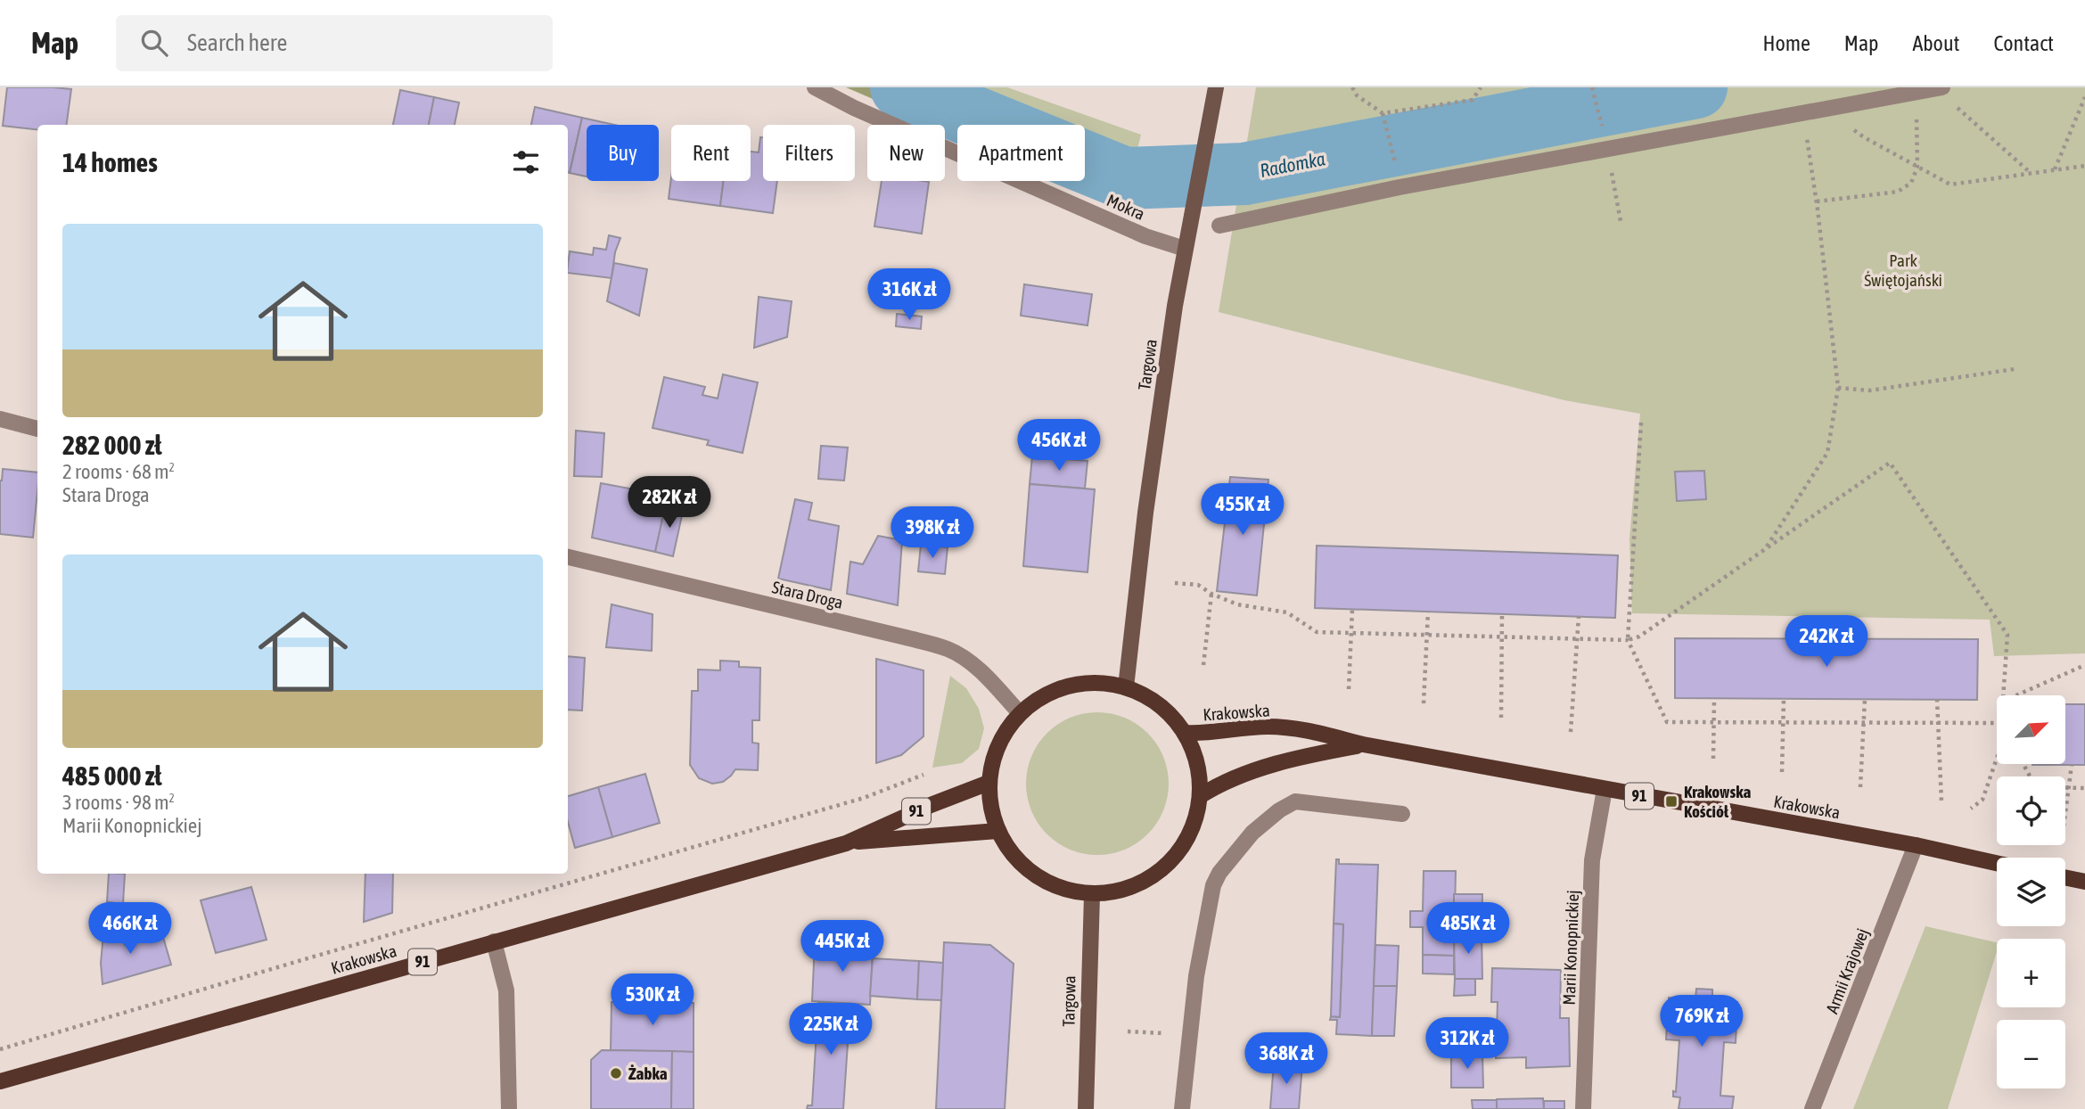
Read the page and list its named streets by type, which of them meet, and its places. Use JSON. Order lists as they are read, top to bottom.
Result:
{
  "streets": {
    "main road": ["Krakowska", "91"],
    "street": [
      "Mokra",
      "Targowa",
      "Stara Droga",
      "Marii Konopnickiej",
      "Armii Krajowej"
    ]
  },
  "crossings": [
    ["Mokra", "Targowa"],
    ["Targowa", "Stara Droga"],
    ["Targowa", "Krakowska"],
    ["Stara Droga", "Krakowska"],
    ["Krakowska", "Marii Konopnickiej"],
    ["Krakowska", "Armii Krajowej"]
  ],
  "water": ["Radomka"],
  "parks": ["Park Świętojański"],
  "places": {
    "transit": ["Krakowska Kościół"],
    "other": ["Żabka"]
  },
  "north": "top right",
  "page": {
    "header": "Map",
    "search": "Search here",
    "nav": [
      "Home",
      "Map",
      "About",
      "Contact"
    ],
    "chip": [
      "Buy",
      "Rent",
      "Filters",
      "New",
      "Apartment"
    ],
    "heading": "14 homes",
    "list": [
      {
        "name": "282 000 zł",
        "note": "2 rooms · 68 m² · Stara Droga"
      },
      {
        "name": "485 000 zł",
        "note": "3 rooms · 98 m² · Marii Konopnickiej"
      }
    ],
    "price": [
      "316K zł",
      "456K zł",
      "282K zł",
      "455K zł",
      "398K zł",
      "242K zł",
      "466K zł",
      "485K zł",
      "445K zł",
      "530K zł",
      "769K zł",
      "225K zł",
      "312K zł",
      "368K zł"
    ],
    "map_buttons": ["+", "−"]
  }
}
